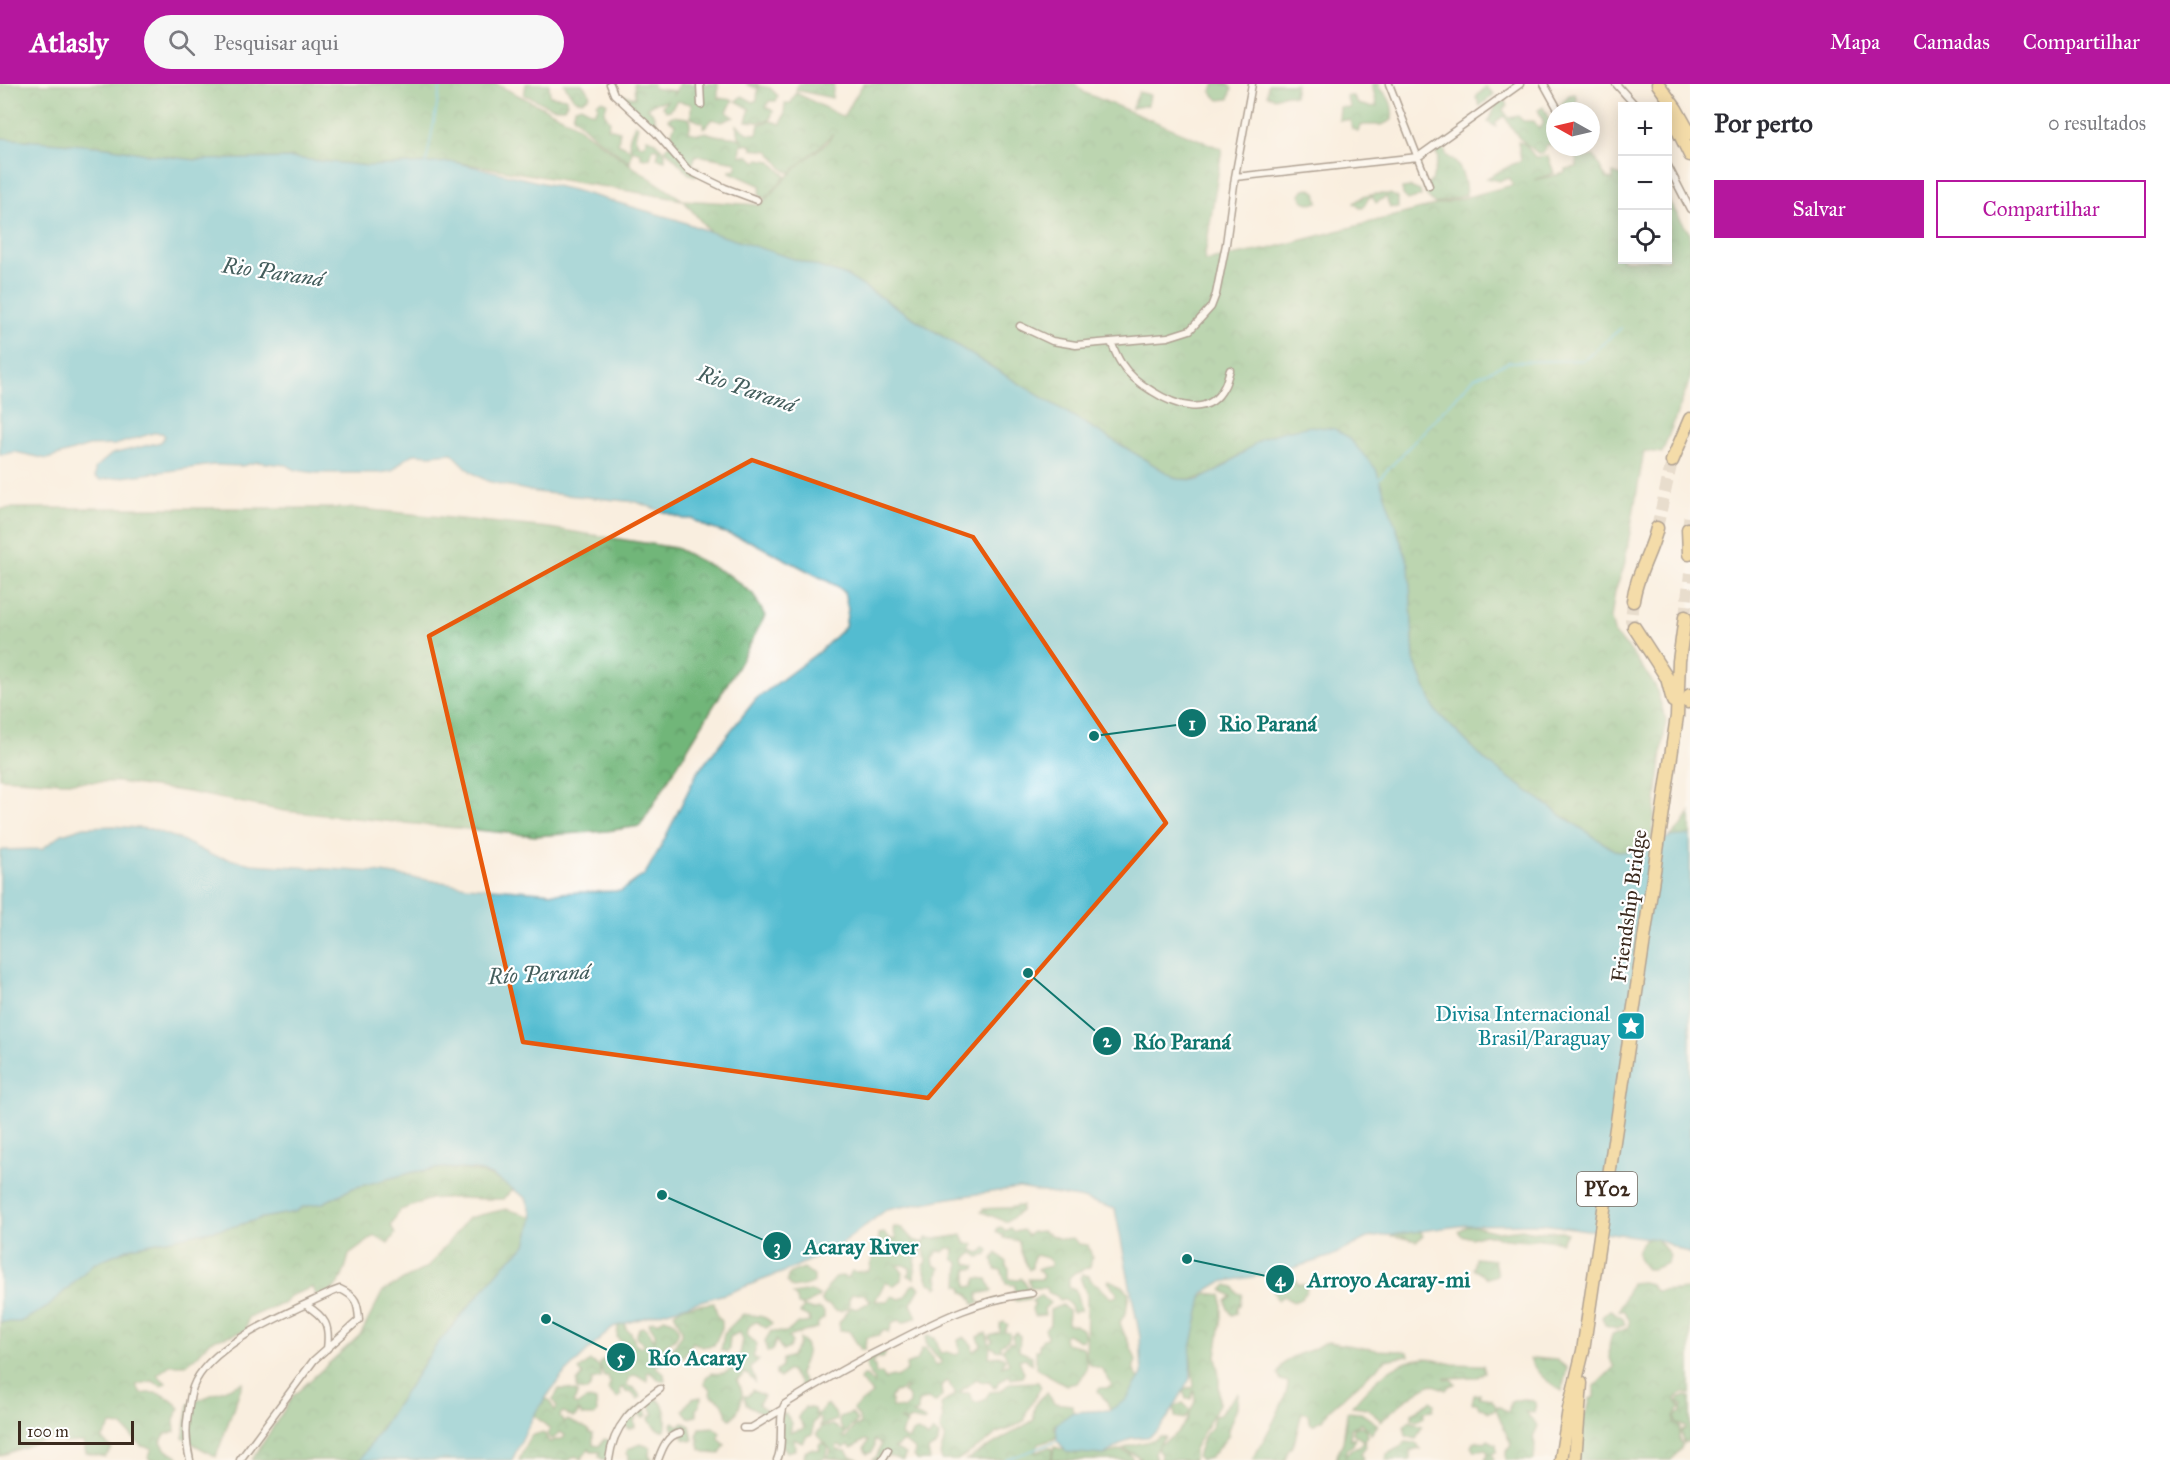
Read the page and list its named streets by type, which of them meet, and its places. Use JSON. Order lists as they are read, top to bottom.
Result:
{
  "streets": {
    "highway": ["Friendship Bridge", "PY02"]
  },
  "crossings": [
    ["Friendship Bridge", "PY02"]
  ],
  "water": ["Rio Paraná", "Río Paraná"],
  "places": {
    "other": [
      "Rio Paraná",
      "Río Paraná",
      "Acaray River",
      "Arroyo Acaray-mi",
      "Río Acaray"
    ],
    "place": ["Divisa Internacional Brasil/Paraguay"]
  },
  "scale_bar": "100 m",
  "north": "left",
  "page": {
    "header": "Atlasly",
    "search": "Pesquisar aqui",
    "nav": ["Mapa", "Camadas", "Compartilhar"],
    "heading": ["Por perto", "0 resultados"],
    "map_buttons": ["+", "−"],
    "buttons": ["Salvar", "Compartilhar"],
    "scale": "100 m"
  }
}
